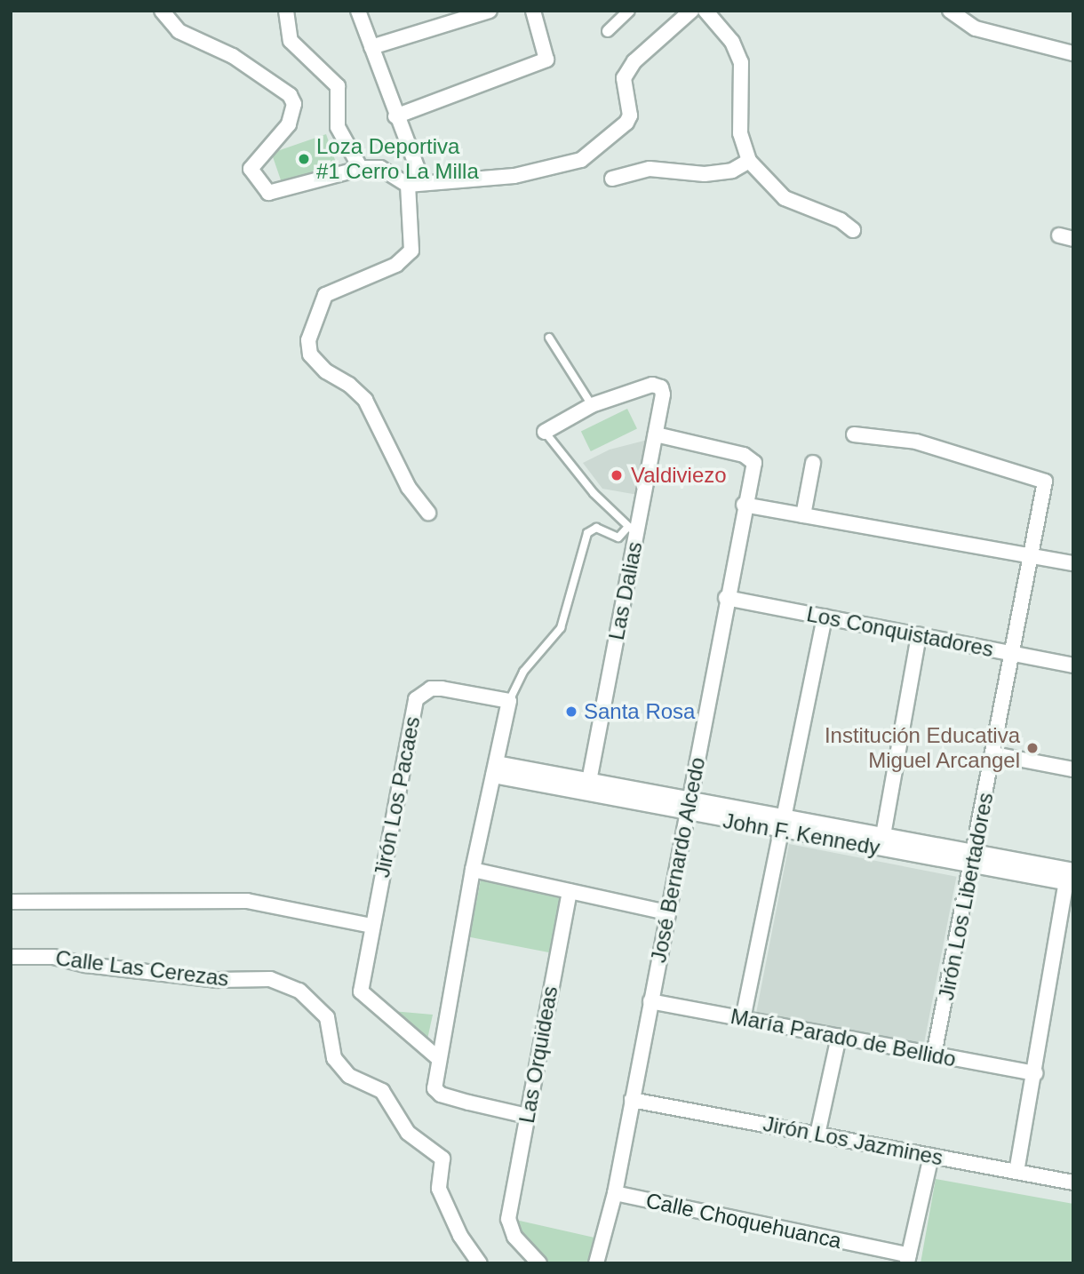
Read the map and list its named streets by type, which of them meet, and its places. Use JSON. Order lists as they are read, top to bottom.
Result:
{
  "streets": {
    "street": [
      "Las Dalias",
      "Los Conquistadores",
      "Jirón Los Pacaes",
      "John F. Kennedy",
      "José Bernardo Alcedo",
      "Jirón Los Libertadores",
      "Calle Las Cerezas",
      "María Parado de Bellido",
      "Las Orquideas",
      "Jirón Los Jazmines",
      "Calle Choquehuanca"
    ]
  },
  "crossings": [
    ["Las Dalias", "John F. Kennedy"],
    ["Las Dalias", "José Bernardo Alcedo"],
    ["Los Conquistadores", "José Bernardo Alcedo"],
    ["Los Conquistadores", "Jirón Los Libertadores"],
    ["John F. Kennedy", "José Bernardo Alcedo"],
    ["John F. Kennedy", "Jirón Los Libertadores"],
    ["José Bernardo Alcedo", "María Parado de Bellido"],
    ["José Bernardo Alcedo", "Jirón Los Jazmines"],
    ["José Bernardo Alcedo", "Calle Choquehuanca"],
    ["Jirón Los Libertadores", "María Parado de Bellido"]
  ],
  "places": [
    "Loza Deportiva #1 Cerro La Milla",
    "Valdiviezo",
    "Santa Rosa",
    "Institución Educativa Miguel Arcangel"
  ]
}
